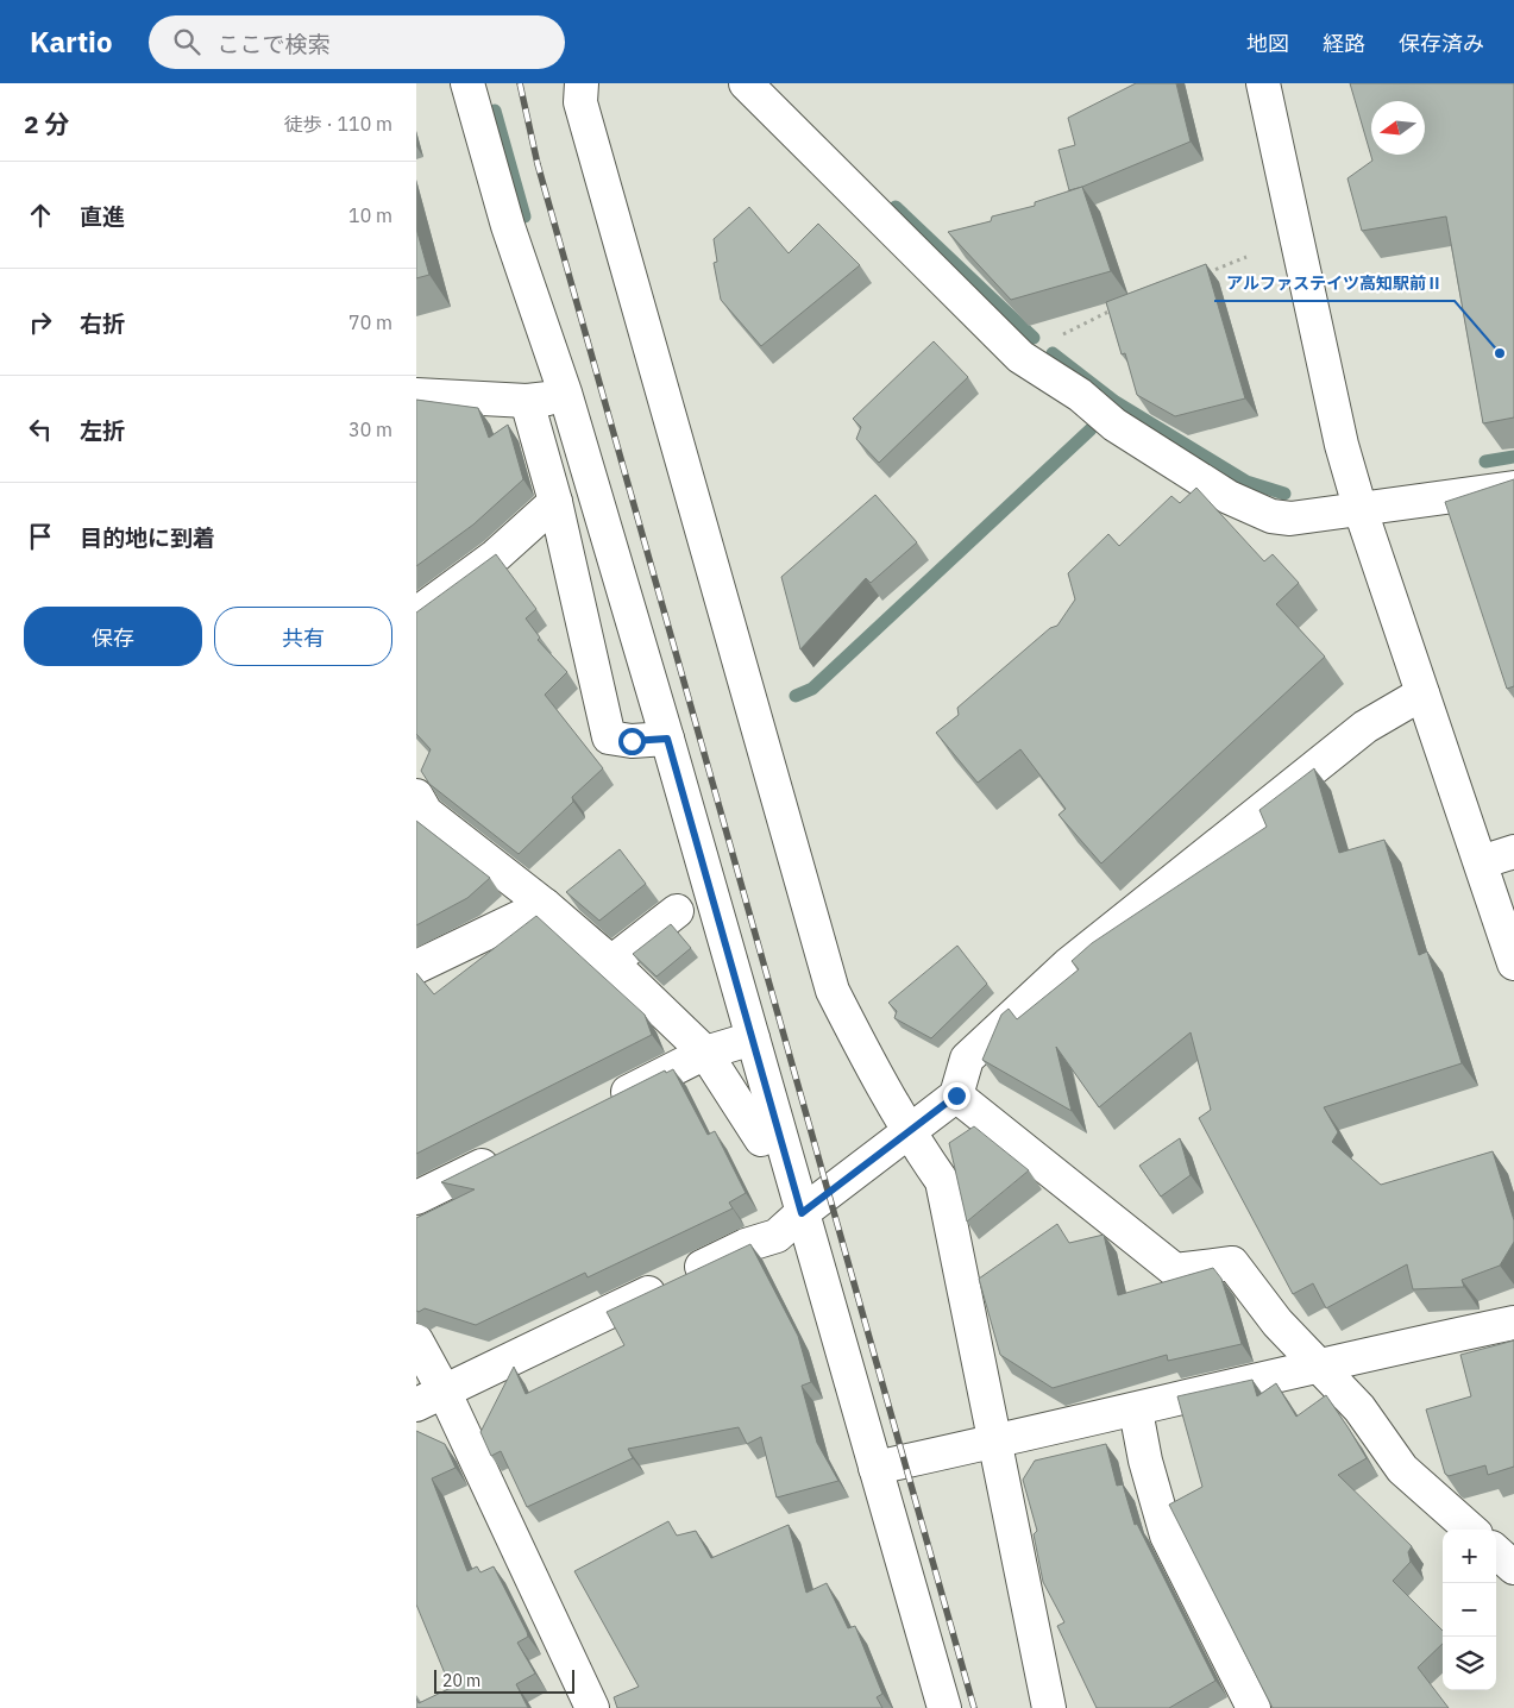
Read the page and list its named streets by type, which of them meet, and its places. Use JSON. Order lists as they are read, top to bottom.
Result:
{
  "places": ["アルファステイツ高知駅前Ⅱ"],
  "scale_bar": "20 m",
  "north": "left",
  "page": {
    "header": "Kartio",
    "search": "ここで検索",
    "nav": ["地図", "経路", "保存済み"],
    "heading": ["2 分", "徒歩 · 110 m"],
    "list": [
      ["直進", "10 m"],
      ["右折", "70 m"],
      ["左折", "30 m"],
      "目的地に到着"
    ],
    "buttons": ["保存", "共有"],
    "map_buttons": ["+", "−"],
    "scale": "20 m"
  }
}
